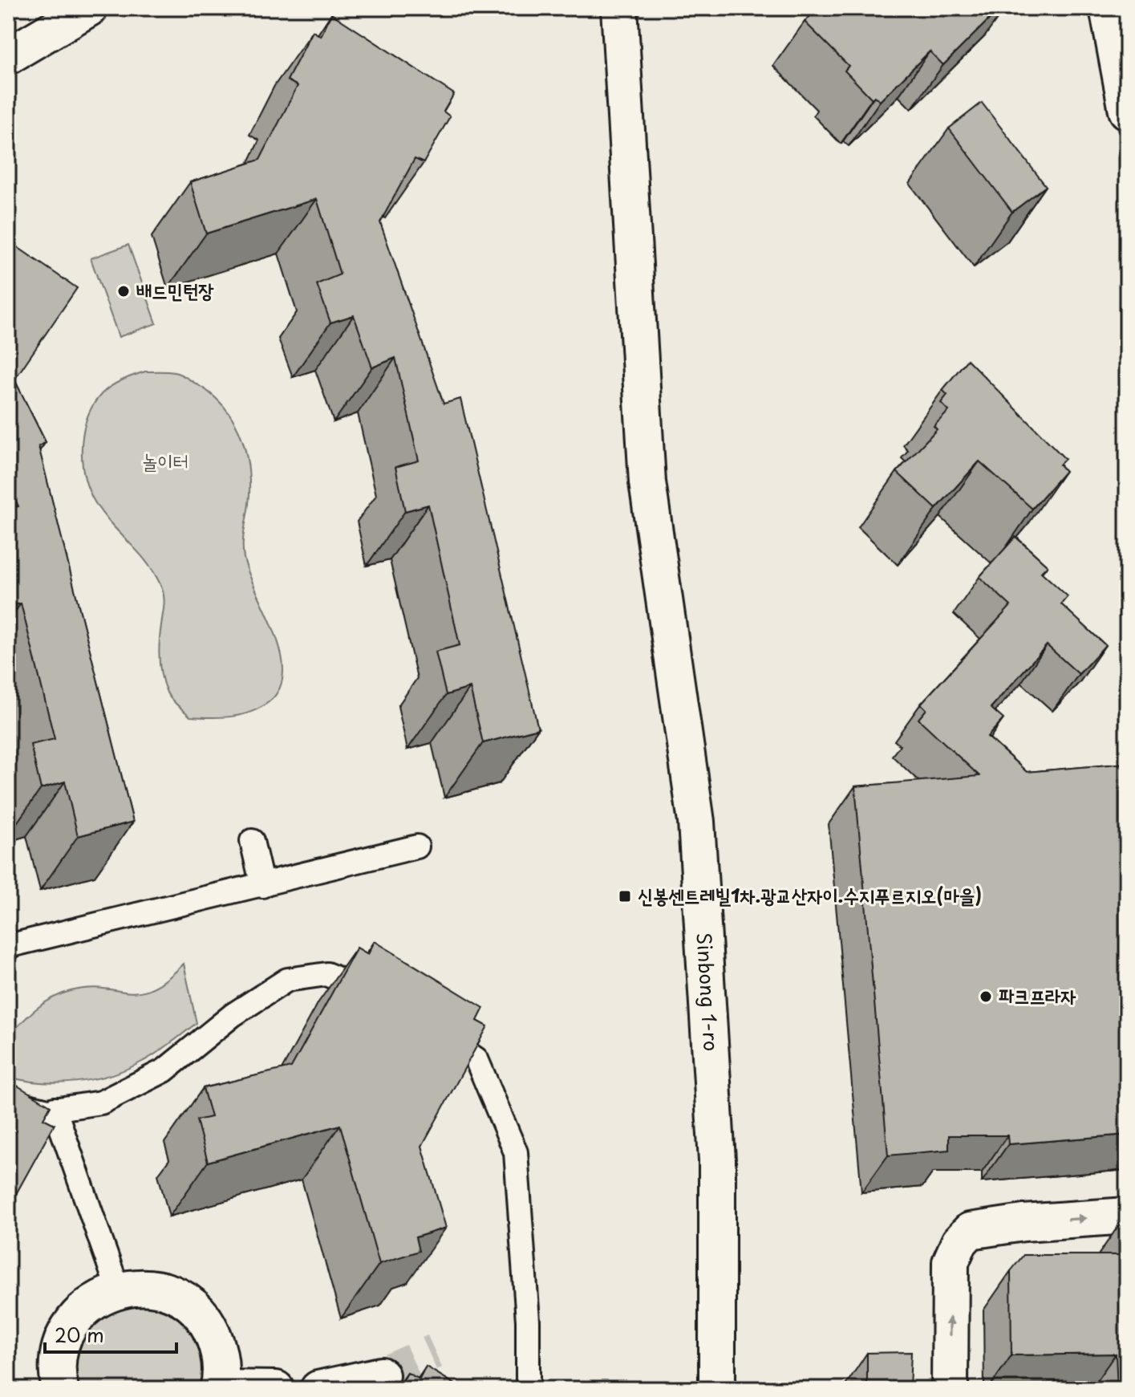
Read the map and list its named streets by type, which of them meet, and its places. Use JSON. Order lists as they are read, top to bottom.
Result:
{
  "streets": {
    "street": ["Sinbong 1-ro"]
  },
  "parks": ["놀이터"],
  "places": {
    "other": ["배드민턴장", "파크프라자"],
    "transit": ["신봉센트레빌1차.광교산자이.수지푸르지오(마을)"]
  },
  "scale_bar": "20 m"
}
